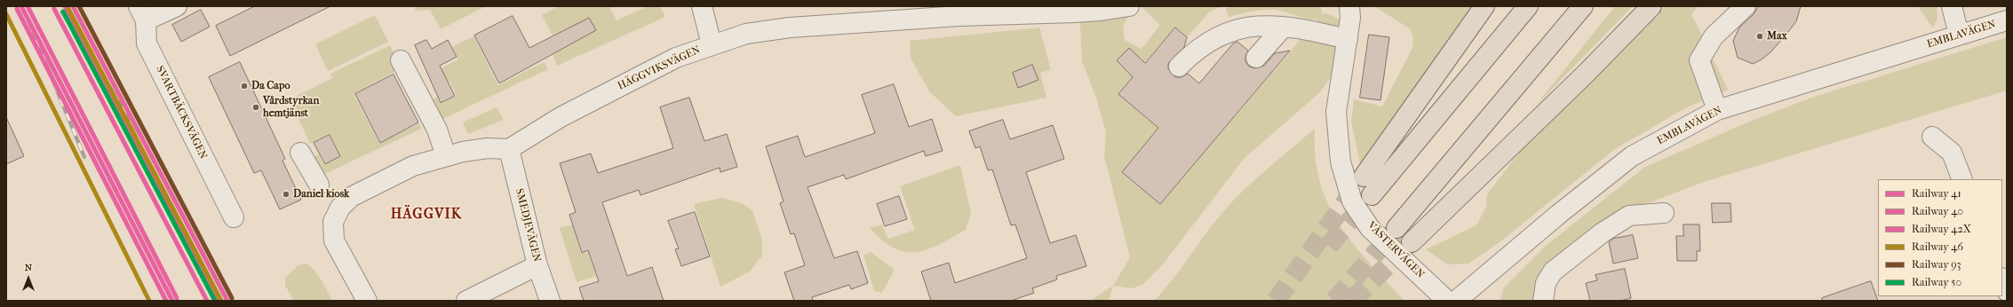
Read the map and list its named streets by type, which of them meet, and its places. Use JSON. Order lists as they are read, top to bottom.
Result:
{
  "streets": {
    "street": [
      "EMBLAVÄGEN",
      "HÄGGVIKSVÄGEN",
      "SVARTBÄCKSVÄGEN",
      "SMEDJEVÄGEN",
      "VÄSTERVÄGEN"
    ]
  },
  "crossings": [
    ["HÄGGVIKSVÄGEN", "SMEDJEVÄGEN"]
  ],
  "districts": ["HÄGGVIK"],
  "places": [
    "Max",
    "Da Capo",
    "Vårdstyrkan hemtjänst",
    "Daniel kiosk"
  ],
  "lines": [
    "rail line 41",
    "rail line 42X",
    "rail line 93",
    "rail line 40",
    "rail line 46",
    "rail line 50"
  ],
  "legend": [
    "Railway 41",
    "Railway 40",
    "Railway 42X",
    "Railway 46",
    "Railway 93",
    "Railway 50"
  ],
  "north": "top"
}
